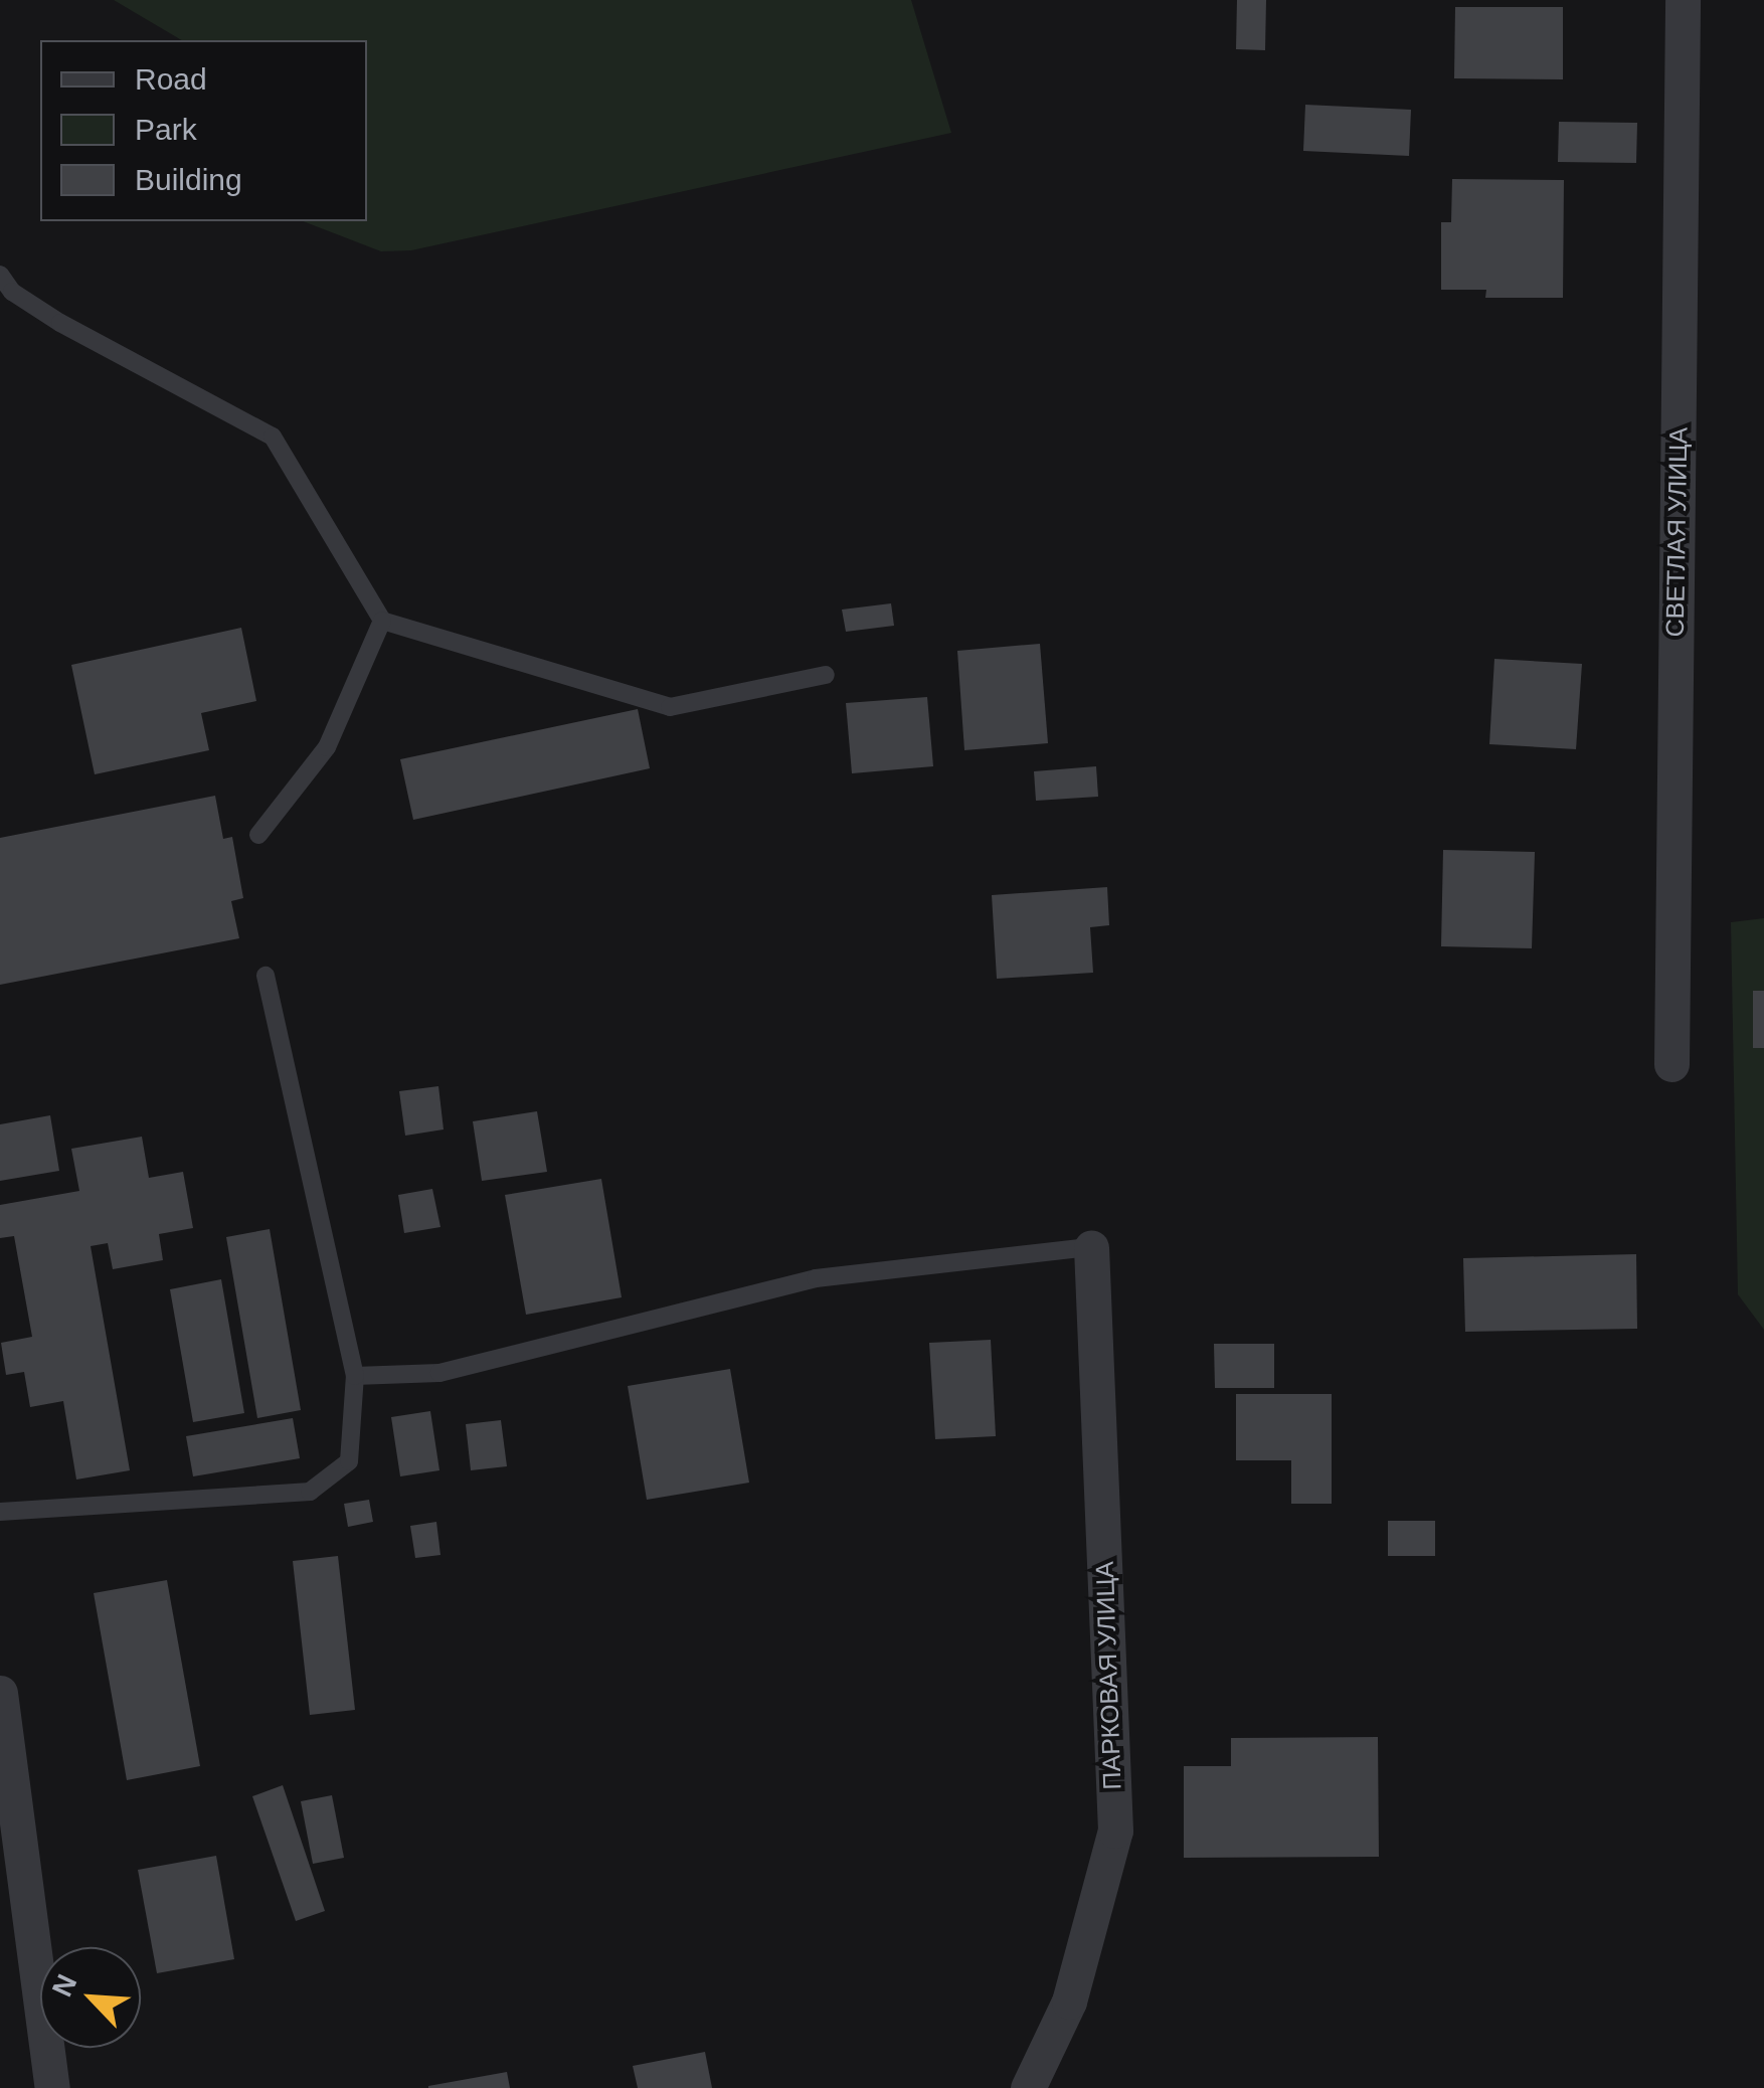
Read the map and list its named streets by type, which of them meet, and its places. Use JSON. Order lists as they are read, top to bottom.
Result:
{
  "streets": {
    "street": ["СВЕТЛАЯ УЛИЦА", "ПАРКОВАЯ УЛИЦА"]
  },
  "legend": ["Road", "Park", "Building"],
  "north": "top left"
}
